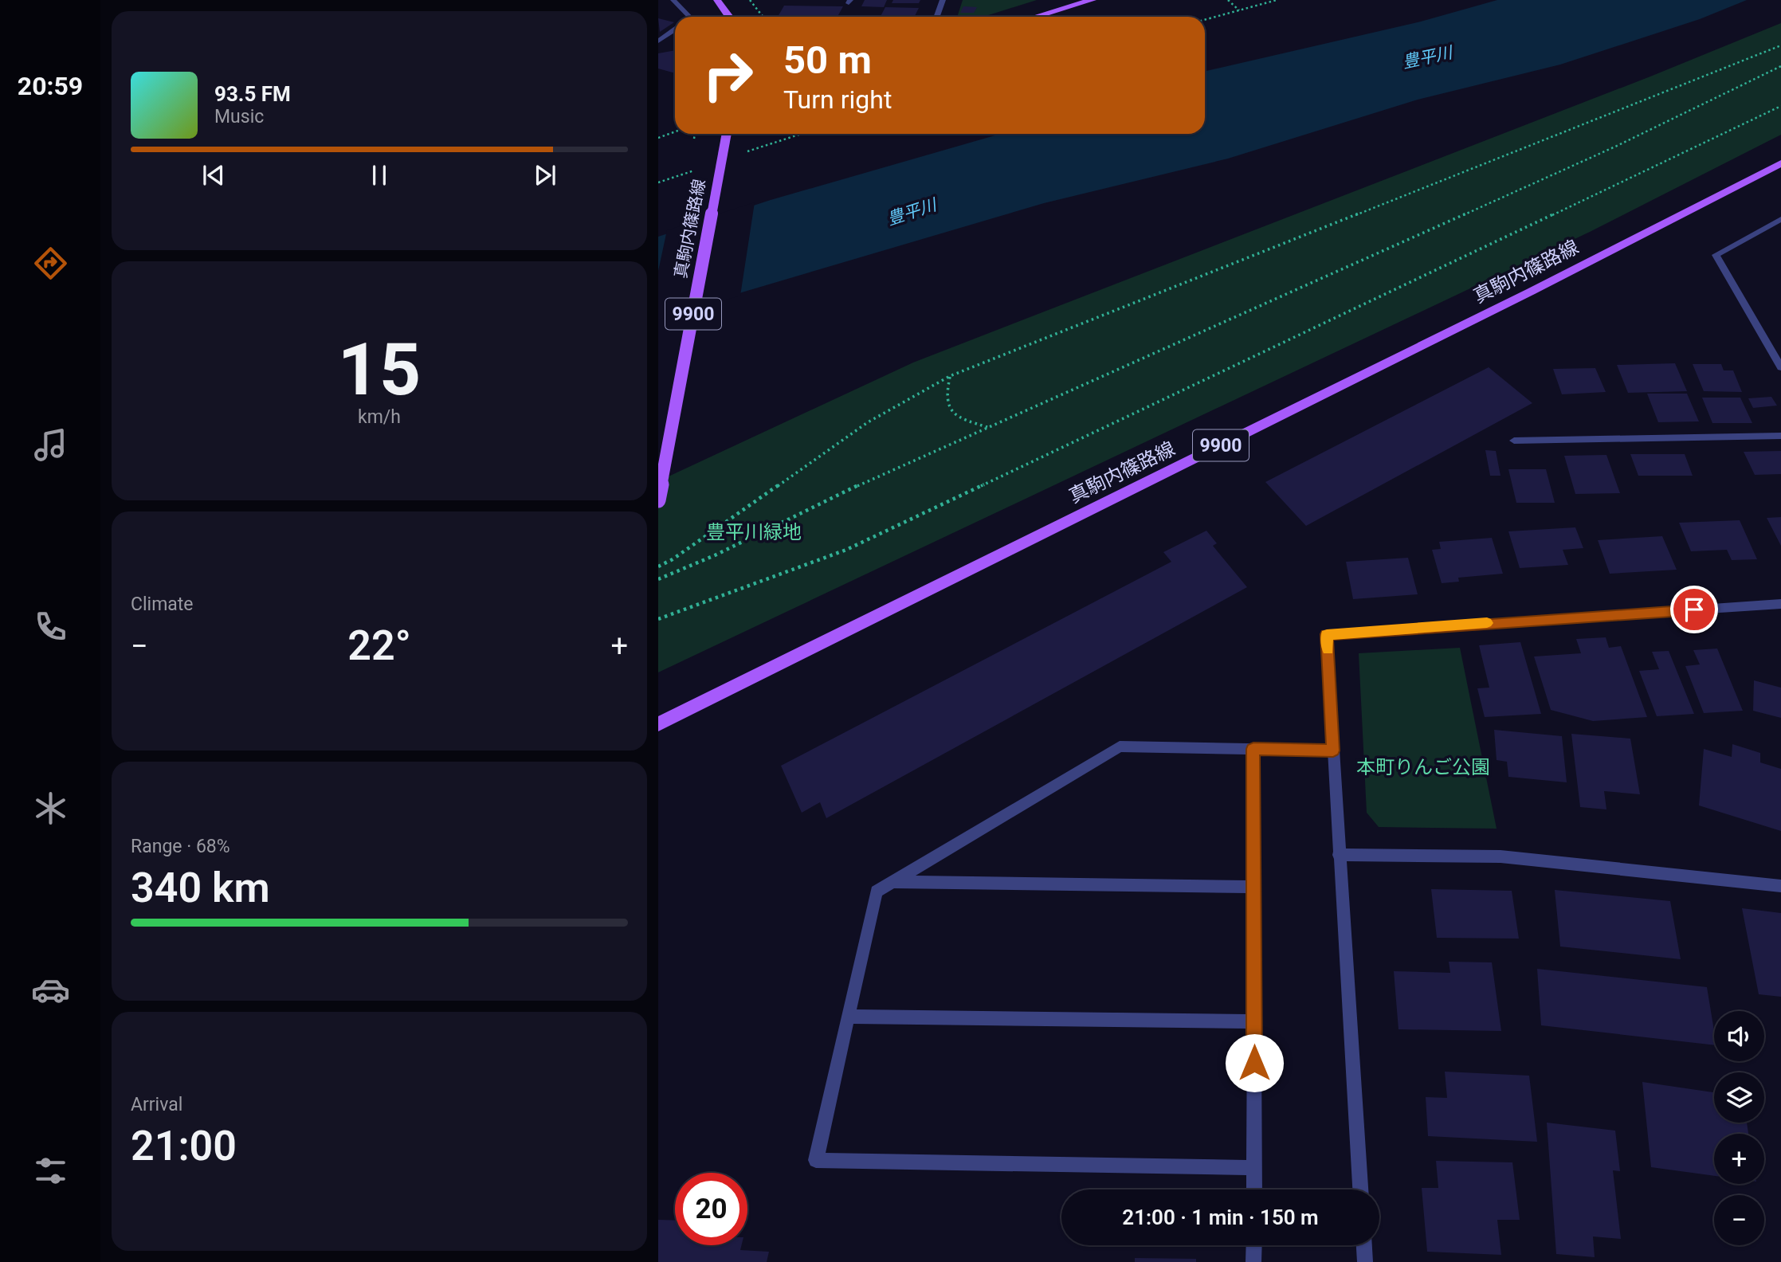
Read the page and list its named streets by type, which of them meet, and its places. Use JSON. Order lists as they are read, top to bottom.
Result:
{
  "streets": {
    "main road": ["真駒内篠路線", "9900"]
  },
  "water": ["豊平川"],
  "parks": ["豊平川緑地", "本町りんご公園"],
  "page": {
    "tabs": "20:59",
    "turn": ["50 m", "Turn right"],
    "song": ["93.5 FM", "Music"],
    "tile": [
      ["15", "km/h"],
      "Climate",
      ["Range · 68%", "340 km"],
      ["Arrival", "21:00"]
    ],
    "heat": ["−", "22°", "+"],
    "map_buttons": ["+", "−"],
    "limit": "20",
    "trip": "21:00 · 1 min · 150 m"
  }
}
